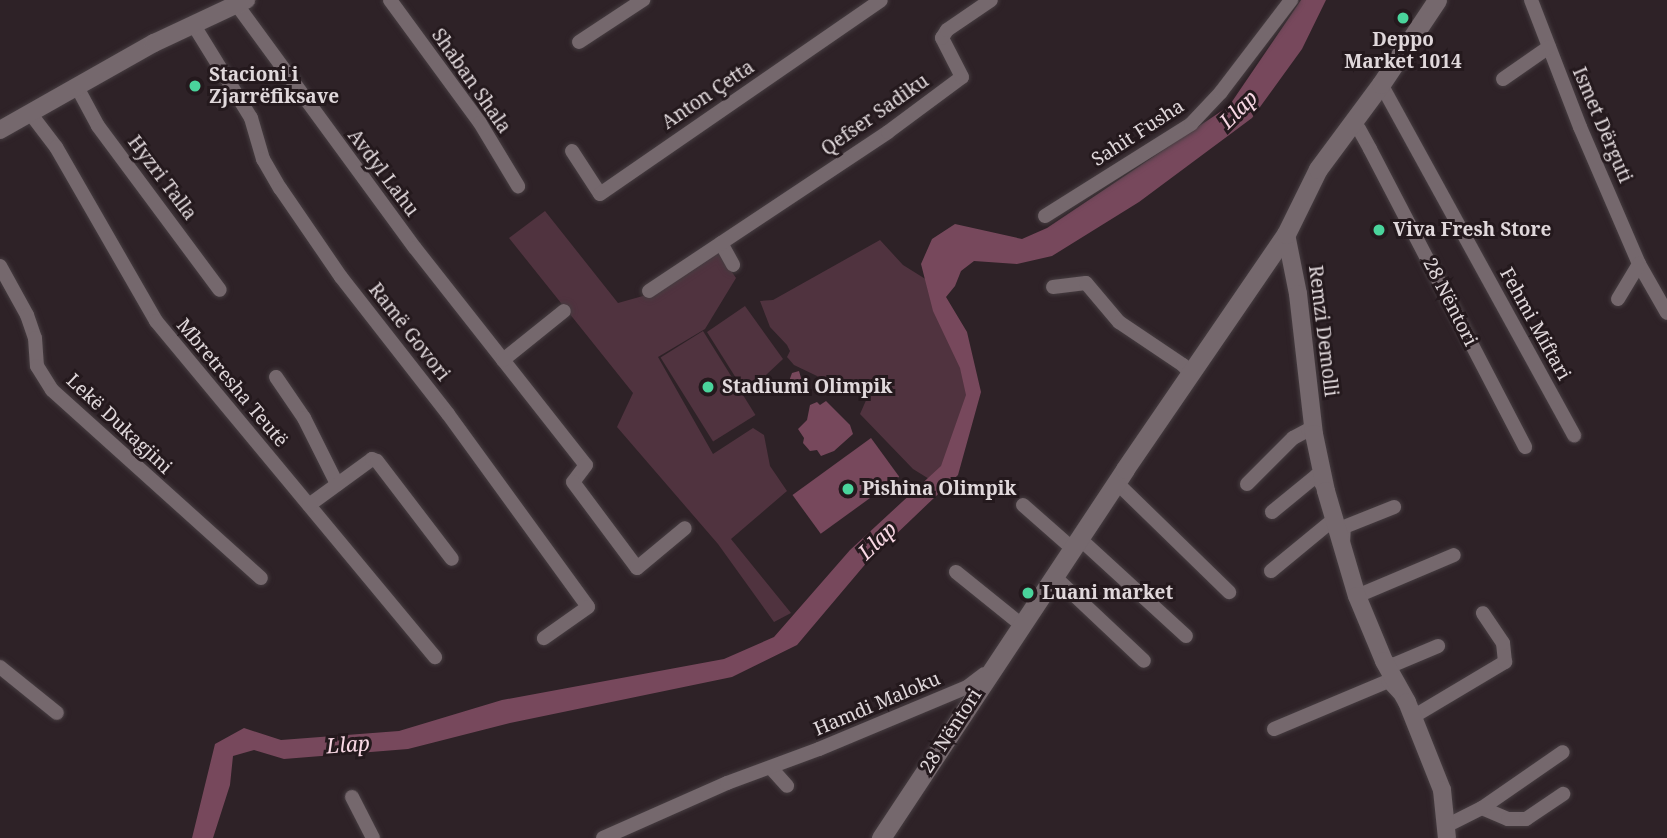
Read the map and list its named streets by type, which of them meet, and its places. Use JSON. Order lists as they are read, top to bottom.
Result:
{
  "streets": {
    "main road": ["28 Nëntori"],
    "street": [
      "Shaban Shala",
      "Anton Çetta",
      "Qefser Sadiku",
      "Ismet Dërguti",
      "Sahit Fusha",
      "Avdyl Lahu",
      "Hyzri Talla",
      "Fehmi Miftari",
      "Remzi Demolli",
      "Ramë Govori",
      "Mbretresha Teutë",
      "Lekë Dukagjini",
      "Hamdi Maloku"
    ]
  },
  "crossings": [
    ["28 Nëntori", "Fehmi Miftari"],
    ["28 Nëntori", "Remzi Demolli"],
    ["28 Nëntori", "Hamdi Maloku"]
  ],
  "water": ["Llap"],
  "places": [
    "Deppo Market 1014",
    "Stacioni i Zjarrëfiksave",
    "Viva Fresh Store",
    "Stadiumi Olimpik",
    "Pishina Olimpik",
    "Luani market"
  ]
}
